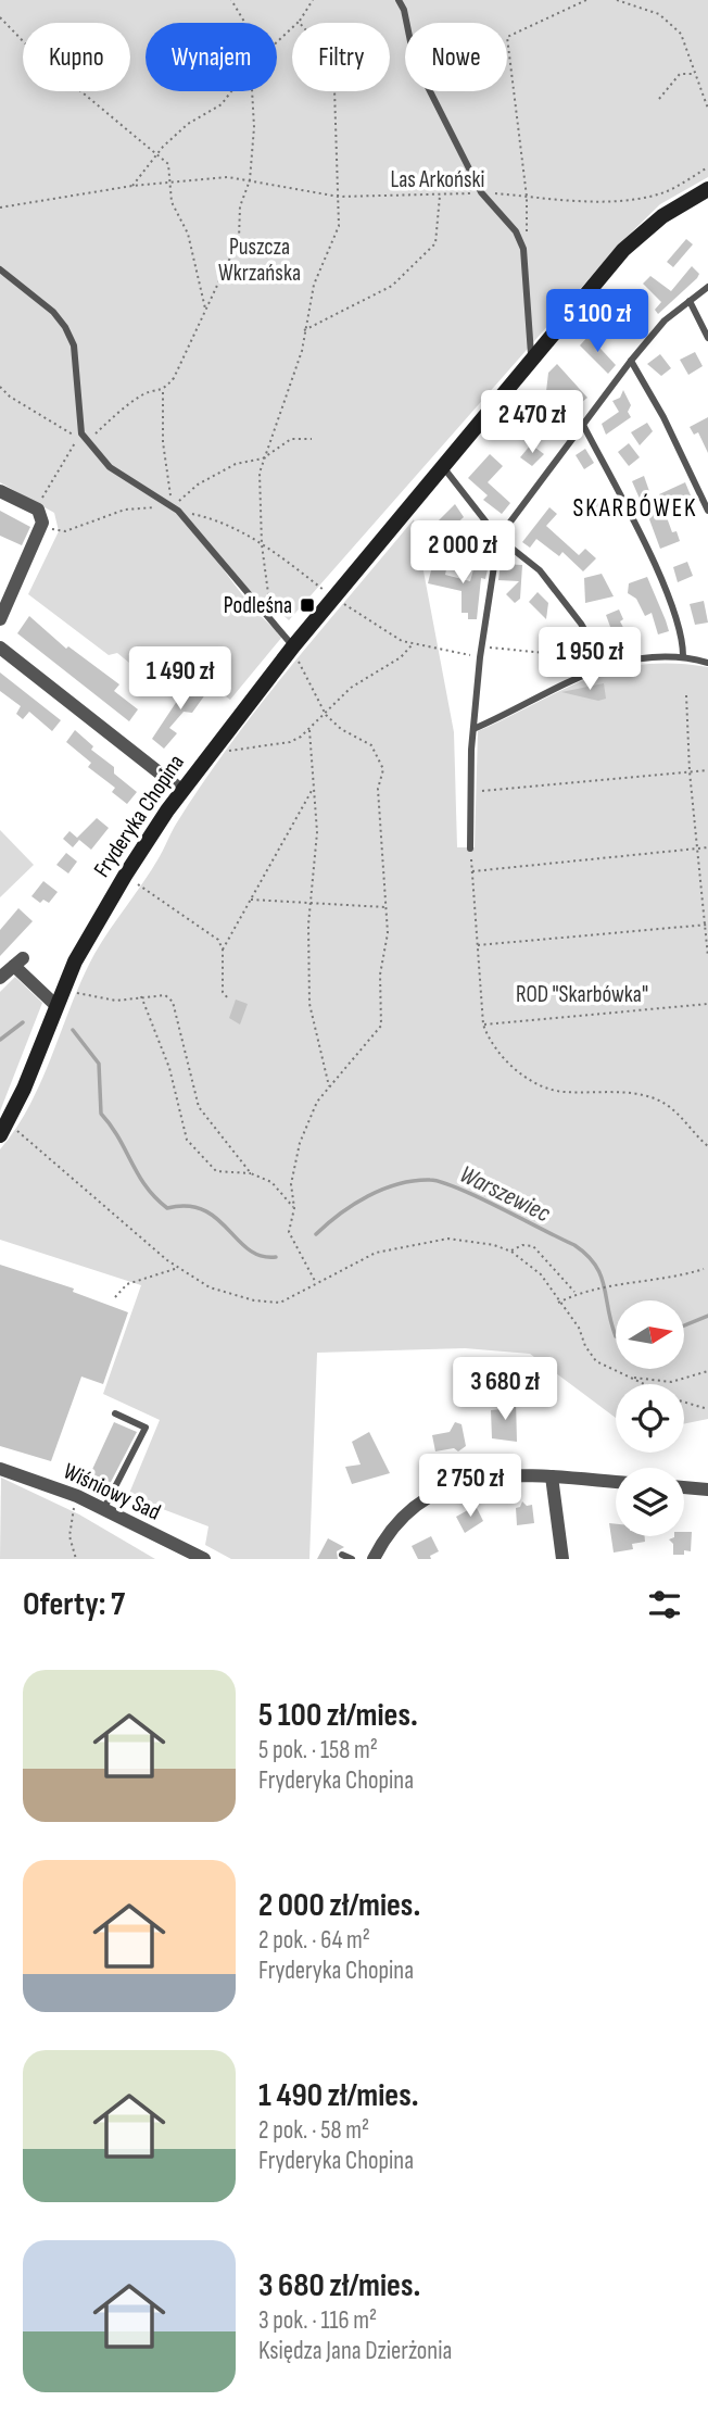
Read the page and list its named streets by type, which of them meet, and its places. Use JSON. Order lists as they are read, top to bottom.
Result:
{
  "streets": {
    "street": ["Fryderyka Chopina", "Wiśniowy Sad"]
  },
  "districts": ["SKARBÓWEK"],
  "water": ["Warszewiec"],
  "parks": ["Las Arkoński", "Puszcza Wkrzańska", "ROD \"Skarbówka\""],
  "places": {
    "transit": ["Podleśna"]
  },
  "north": "right",
  "page": {
    "chip": [
      "Kupno",
      "Wynajem",
      "Filtry",
      "Nowe"
    ],
    "price": [
      "5 100 zł",
      "2 470 zł",
      "2 000 zł",
      "1 950 zł",
      "1 490 zł",
      "3 680 zł",
      "2 750 zł"
    ],
    "heading": "Oferty: 7",
    "list": [
      {
        "name": "5 100 zł/mies.",
        "note": "5 pok. · 158 m² · Fryderyka Chopina"
      },
      {
        "name": "2 000 zł/mies.",
        "note": "2 pok. · 64 m² · Fryderyka Chopina"
      },
      {
        "name": "1 490 zł/mies.",
        "note": "2 pok. · 58 m² · Fryderyka Chopina"
      },
      {
        "name": "3 680 zł/mies.",
        "note": "3 pok. · 116 m² · Księdza Jana Dzierżonia"
      }
    ]
  }
}
